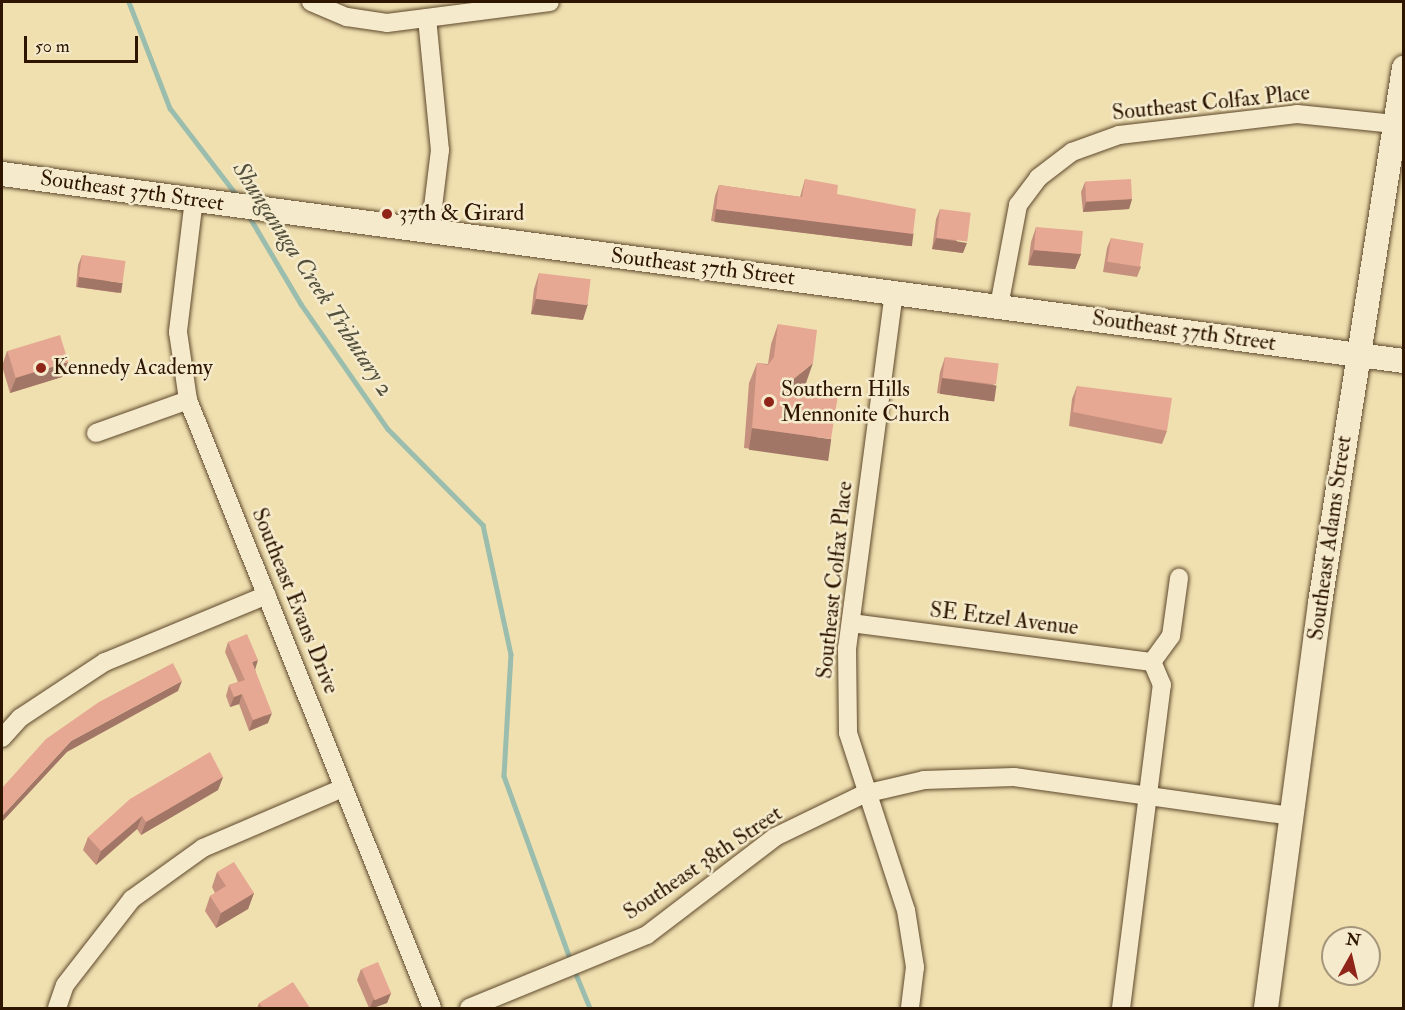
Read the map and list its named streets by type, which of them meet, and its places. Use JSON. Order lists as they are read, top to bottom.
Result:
{
  "streets": {
    "main road": ["Southeast 37th Street", "Southeast Adams Street"],
    "street": [
      "Southeast Colfax Place",
      "Southeast Evans Drive",
      "SE Etzel Avenue",
      "Southeast 38th Street"
    ]
  },
  "crossings": [
    ["Southeast Colfax Place", "Southeast 37th Street"],
    ["Southeast Colfax Place", "Southeast Adams Street"],
    ["Southeast Colfax Place", "SE Etzel Avenue"],
    ["Southeast Colfax Place", "Southeast 38th Street"],
    ["Southeast 37th Street", "Southeast Adams Street"],
    ["Southeast 37th Street", "Southeast Evans Drive"],
    ["Southeast Adams Street", "Southeast 38th Street"]
  ],
  "water": ["Shunganuga Creek Tributary 2"],
  "places": ["37th & Girard", "Kennedy Academy", "Southern Hills Mennonite Church"],
  "scale_bar": "50 m",
  "north": "top"
}
